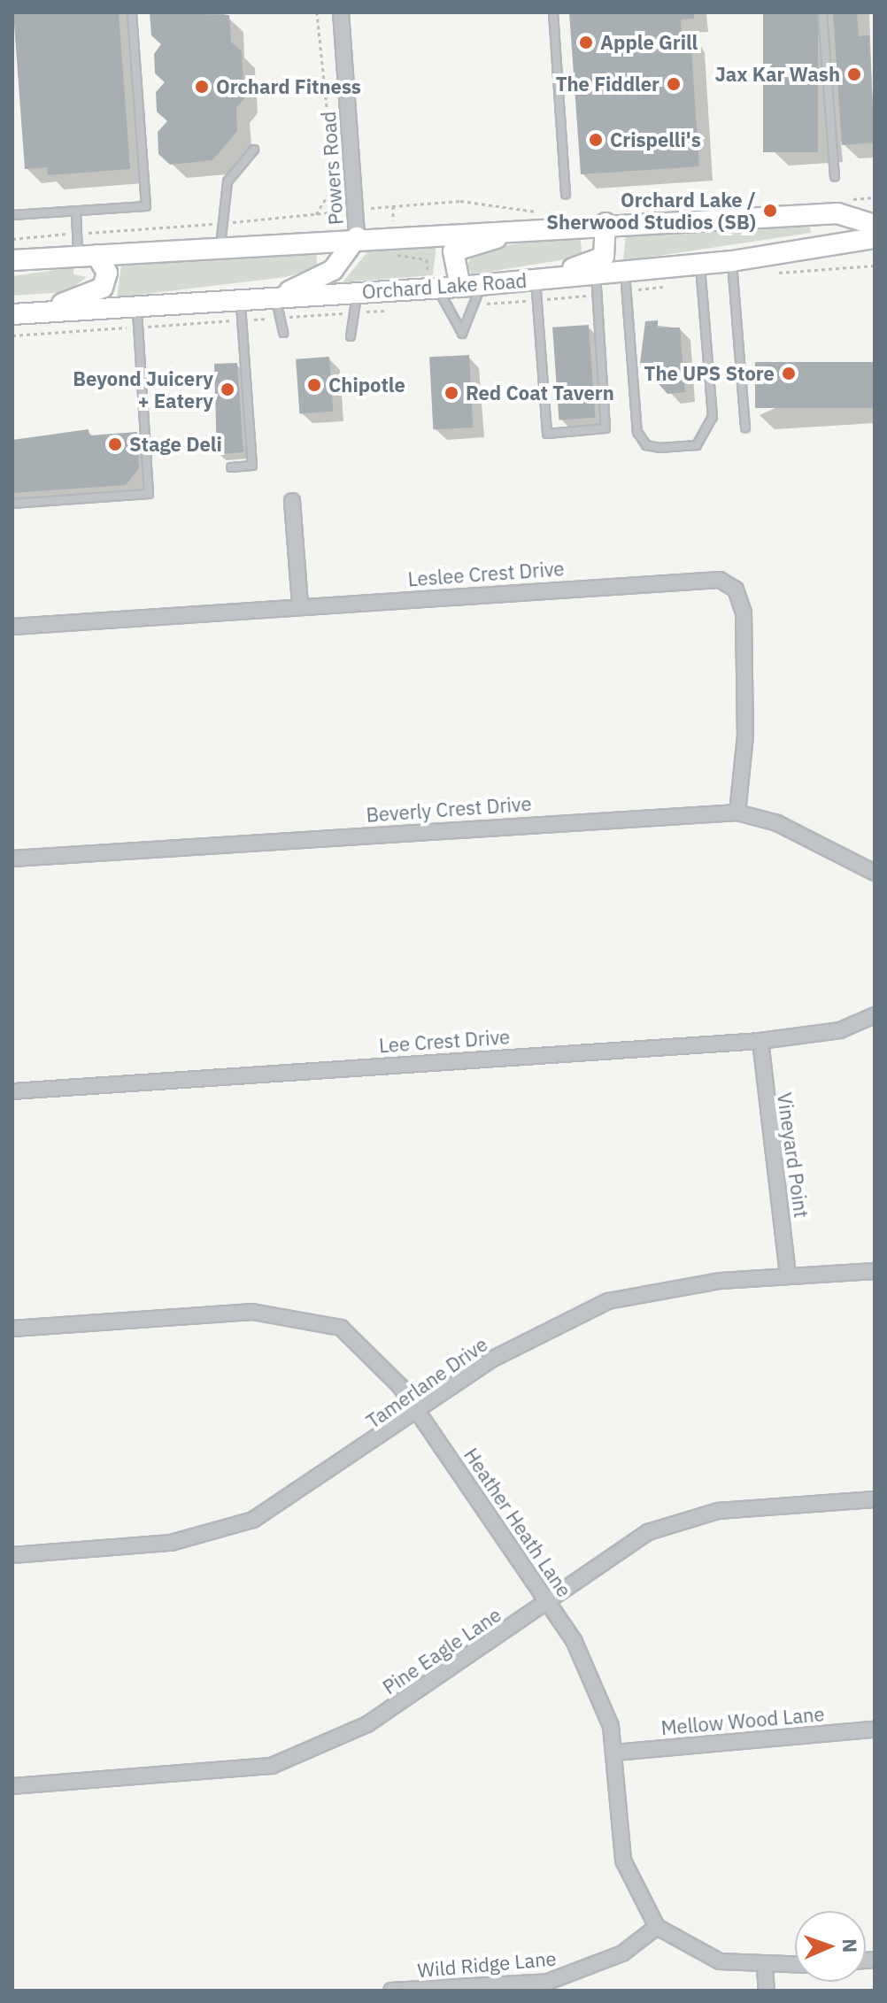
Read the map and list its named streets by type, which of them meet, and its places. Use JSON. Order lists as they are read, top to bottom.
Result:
{
  "streets": {
    "main road": ["Orchard Lake Road"],
    "street": [
      "Powers Road",
      "Leslee Crest Drive",
      "Beverly Crest Drive",
      "Lee Crest Drive",
      "Vineyard Point",
      "Tamerlane Drive",
      "Heather Heath Lane",
      "Pine Eagle Lane",
      "Mellow Wood Lane",
      "Wild Ridge Lane"
    ]
  },
  "crossings": [
    ["Leslee Crest Drive", "Beverly Crest Drive"],
    ["Lee Crest Drive", "Vineyard Point"],
    ["Vineyard Point", "Tamerlane Drive"],
    ["Tamerlane Drive", "Heather Heath Lane"],
    ["Heather Heath Lane", "Pine Eagle Lane"],
    ["Heather Heath Lane", "Mellow Wood Lane"],
    ["Heather Heath Lane", "Wild Ridge Lane"]
  ],
  "places": [
    "Apple Grill",
    "Jax Kar Wash",
    "The Fiddler",
    "Orchard Fitness",
    "Crispelli's",
    "Orchard Lake / Sherwood Studios (SB)",
    "The UPS Store",
    "Chipotle",
    "Beyond Juicery + Eatery",
    "Red Coat Tavern",
    "Stage Deli"
  ],
  "north": "right"
}
